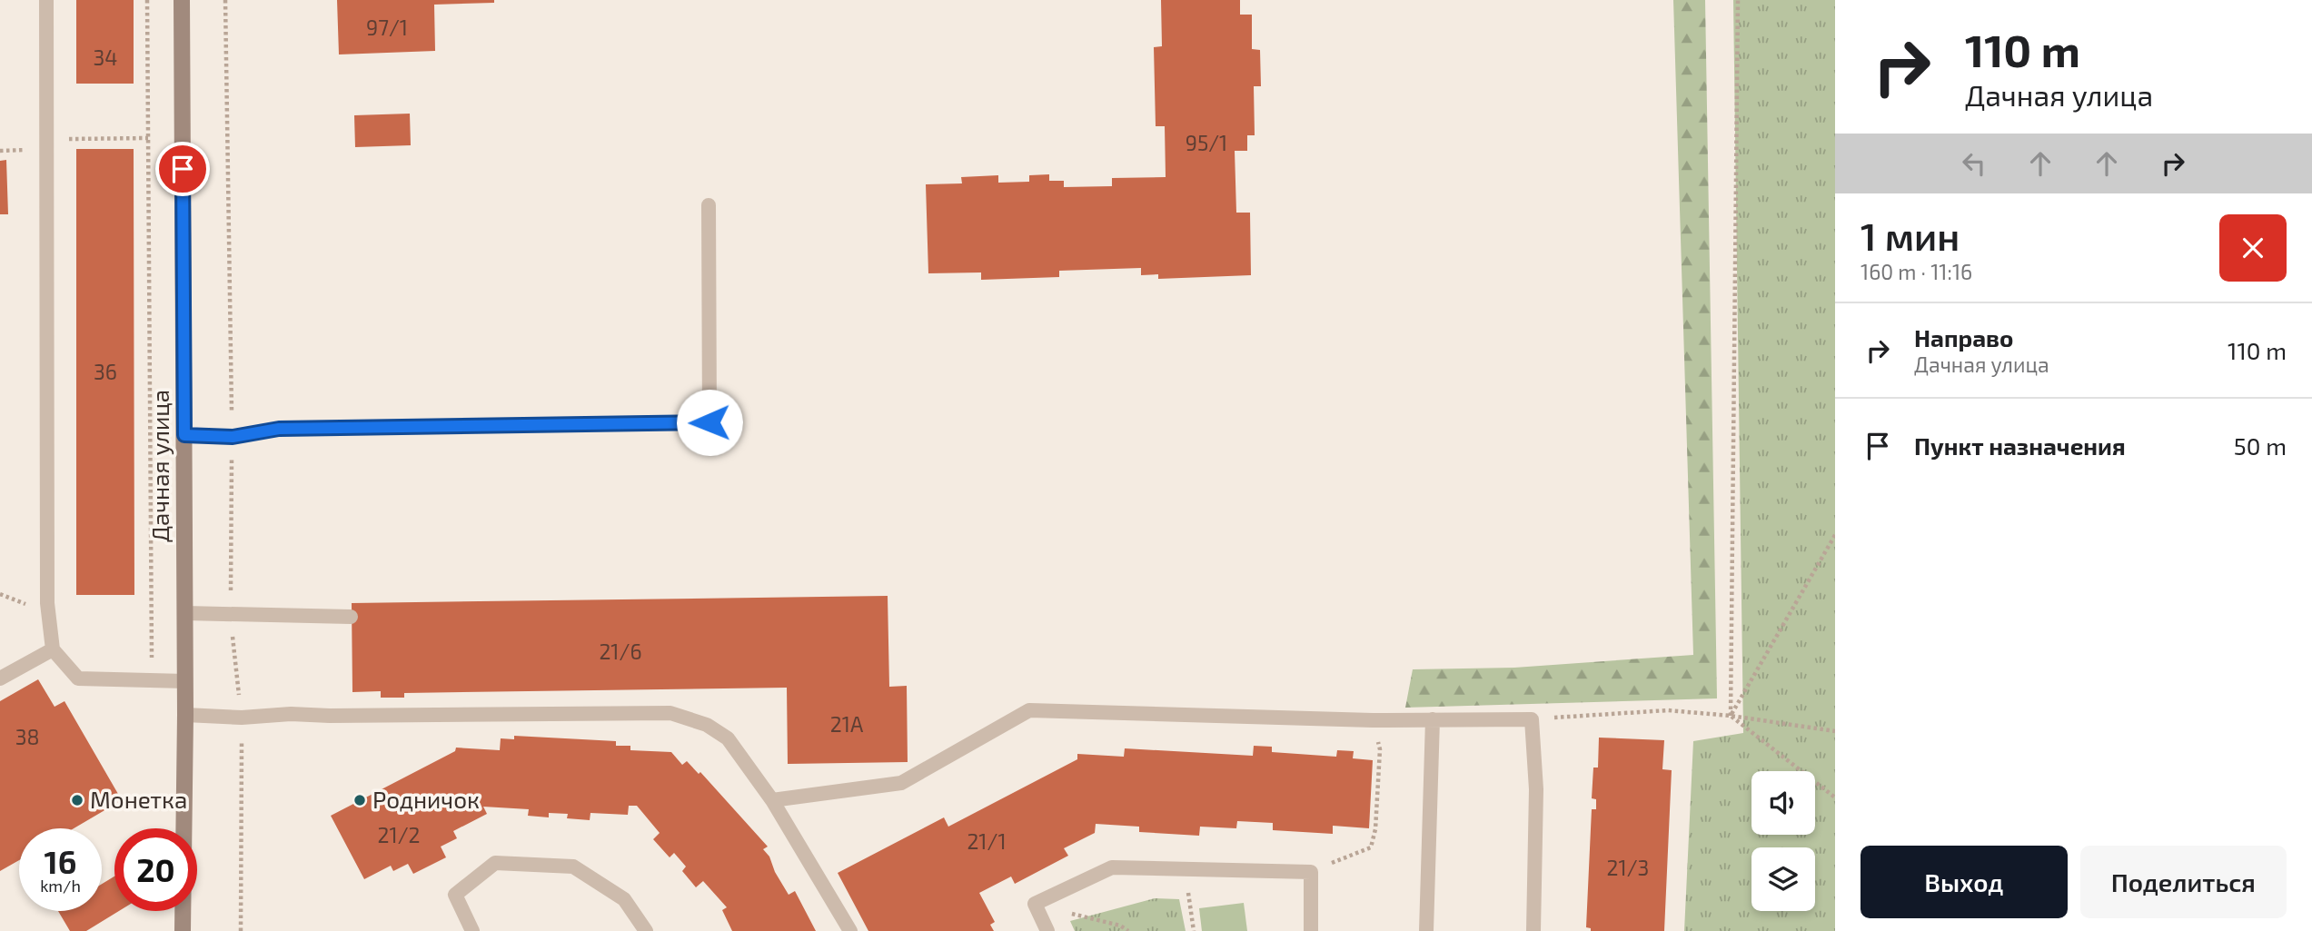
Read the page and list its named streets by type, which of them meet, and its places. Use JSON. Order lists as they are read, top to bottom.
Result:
{
  "streets": {
    "street": ["Дачная улица"]
  },
  "places": ["Монетка", "Родничок"],
  "house_numbers": [
    "97/1",
    "34",
    "95/1",
    "36",
    "21/6",
    "21А",
    "38",
    "21/2",
    "21/1",
    "21/3"
  ],
  "page": {
    "turn": ["110 m", "Дачная улица"],
    "heading": ["1 мин", "160 m · 11:16"],
    "list": [
      {
        "name": "Направо",
        "note": "Дачная улица",
        "value": "110 m"
      },
      {
        "name": "Пункт назначения",
        "value": "50 m"
      }
    ],
    "speed": "16 km/h",
    "limit": "20",
    "buttons": ["Выход", "Поделиться"]
  }
}
